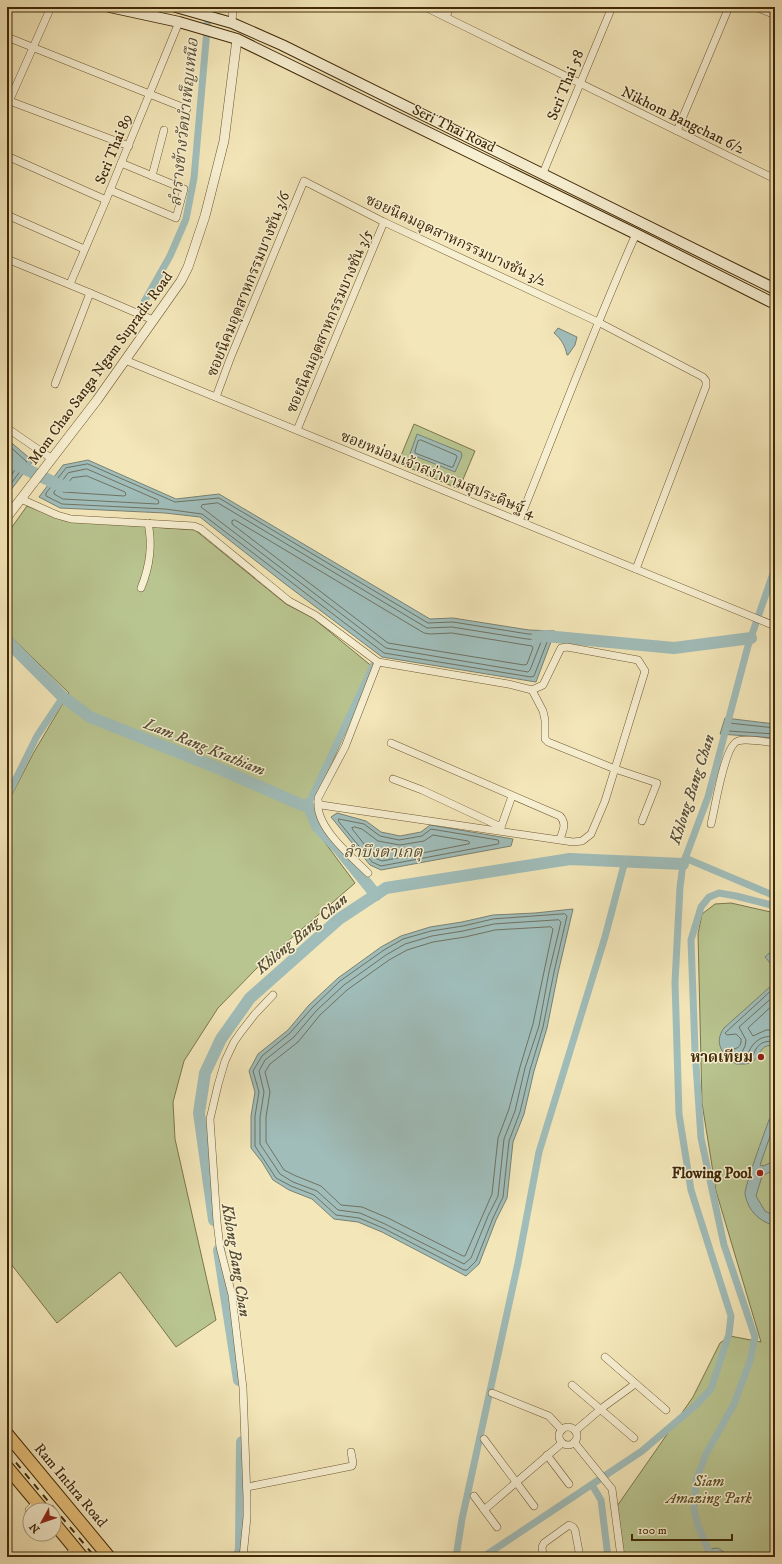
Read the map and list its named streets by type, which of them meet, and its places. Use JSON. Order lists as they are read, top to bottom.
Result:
{
  "streets": {
    "highway": ["Ram Inthra Road"],
    "main road": ["Seri Thai Road"],
    "street": [
      "Seri Thai 58",
      "Nikhom Bangchan 6/2",
      "Seri Thai 89",
      "ซอยนิคมอุตสาหกรรมบางชัน 3/2",
      "ซอยนิคมอุตสาหกรรมบางชัน 3/6",
      "ซอยนิคมอุตสาหกรรมบางชัน 3/5",
      "Mom Chao Sanga Ngam Supradit Road",
      "ซอยหม่อมเจ้าสง่างามสุประดิษฐ์ 4"
    ]
  },
  "crossings": [
    ["Seri Thai 58", "Nikhom Bangchan 6/2"],
    ["Seri Thai 58", "Seri Thai Road"],
    ["Seri Thai Road", "Seri Thai 89"],
    ["Seri Thai Road", "Mom Chao Sanga Ngam Supradit Road"],
    ["ซอยนิคมอุตสาหกรรมบางชัน 3/2", "ซอยนิคมอุตสาหกรรมบางชัน 3/6"],
    ["ซอยนิคมอุตสาหกรรมบางชัน 3/2", "ซอยนิคมอุตสาหกรรมบางชัน 3/5"],
    ["ซอยนิคมอุตสาหกรรมบางชัน 3/2", "ซอยหม่อมเจ้าสง่างามสุประดิษฐ์ 4"],
    ["ซอยนิคมอุตสาหกรรมบางชัน 3/6", "ซอยหม่อมเจ้าสง่างามสุประดิษฐ์ 4"],
    ["ซอยนิคมอุตสาหกรรมบางชัน 3/5", "ซอยหม่อมเจ้าสง่างามสุประดิษฐ์ 4"],
    ["Mom Chao Sanga Ngam Supradit Road", "ซอยหม่อมเจ้าสง่างามสุประดิษฐ์ 4"]
  ],
  "water": [
    "ลำรางข้างวัดบำเพ็ญเหนือ",
    "Lam Rang Krathiam",
    "Khlong Bang Chan",
    "ลำบึงตาเกตุ"
  ],
  "parks": ["Siam Amazing Park"],
  "places": ["หาดเทียม", "Flowing Pool"],
  "scale_bar": "100 m",
  "north": "bottom left"
}
